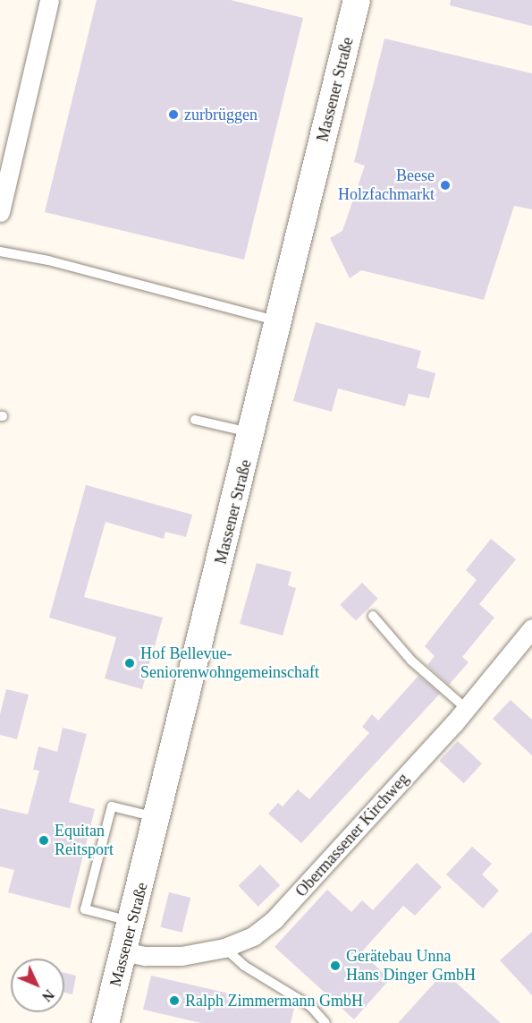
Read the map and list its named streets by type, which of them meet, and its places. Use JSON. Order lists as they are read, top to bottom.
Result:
{
  "streets": {
    "main road": ["Massener Straße"],
    "street": ["Obermassener Kirchweg"]
  },
  "crossings": [
    ["Massener Straße", "Obermassener Kirchweg"]
  ],
  "places": [
    "zurbrüggen",
    "Beese Holzfachmarkt",
    "Hof Bellevue- Seniorenwohngemeinschaft",
    "Equitan Reitsport",
    "Gerätebau Unna Hans Dinger GmbH",
    "Ralph Zimmermann GmbH"
  ],
  "north": "bottom right"
}
